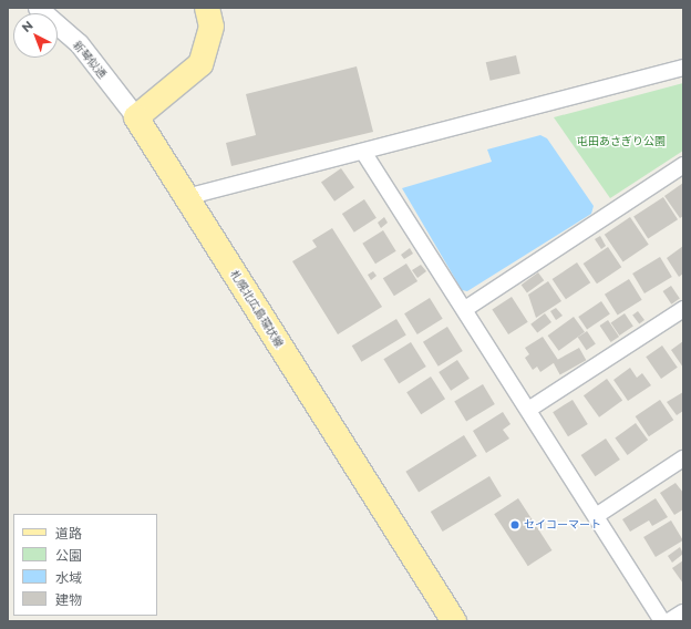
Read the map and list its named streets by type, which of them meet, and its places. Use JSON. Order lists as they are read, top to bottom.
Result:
{
  "streets": {
    "main road": ["札幌北広島環状線"],
    "street": ["新琴似通"]
  },
  "crossings": [
    ["新琴似通", "札幌北広島環状線"]
  ],
  "parks": ["屯田あさぎり公園"],
  "places": ["セイコーマート"],
  "legend": [
    "道路",
    "公園",
    "水域",
    "建物"
  ],
  "north": "top left"
}
